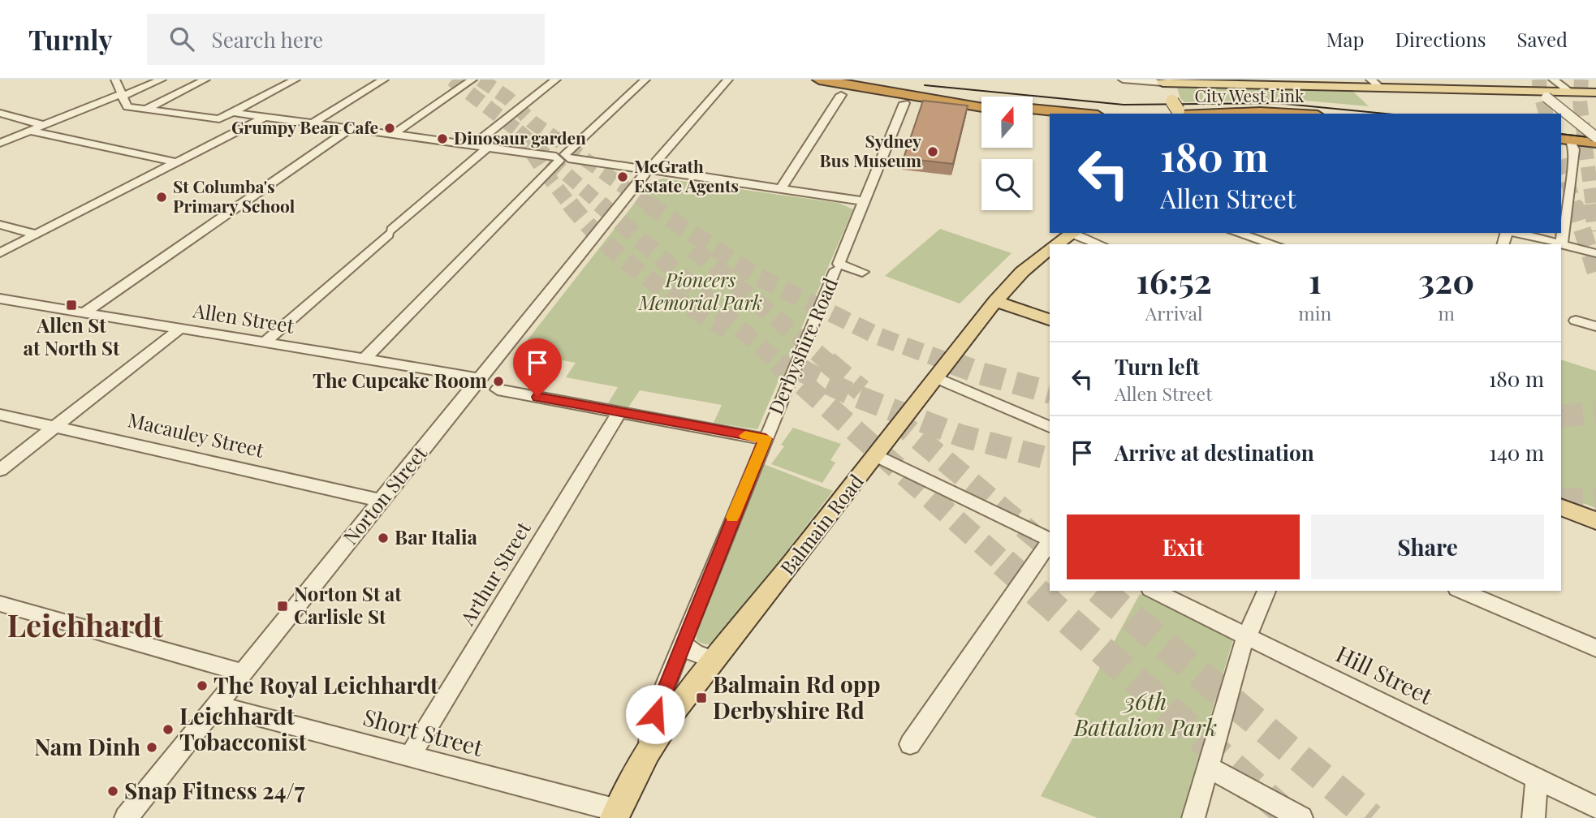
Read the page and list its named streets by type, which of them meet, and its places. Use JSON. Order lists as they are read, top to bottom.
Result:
{
  "streets": {
    "highway": ["City West Link"],
    "main road": ["Balmain Road"],
    "street": [
      "Allen Street",
      "Derbyshire Road",
      "Macauley Street",
      "Norton Street",
      "Arthur Street",
      "Hill Street",
      "Short Street"
    ]
  },
  "crossings": [
    ["Allen Street", "Norton Street"],
    ["Derbyshire Road", "Balmain Road"],
    ["Macauley Street", "Norton Street"],
    ["Norton Street", "Short Street"],
    ["Balmain Road", "Short Street"],
    ["Arthur Street", "Short Street"]
  ],
  "districts": ["Leichhardt"],
  "parks": ["Pioneers Memorial Park", "36th Battalion Park"],
  "places": {
    "other": [
      "Grumpy Bean Cafe",
      "Dinosaur garden",
      "Sydney Bus Museum",
      "McGrath Estate Agents",
      "St Columba's Primary School",
      "The Cupcake Room",
      "Bar Italia",
      "The Royal Leichhardt",
      "Leichhardt Tobacconist",
      "Nam Dinh",
      "Snap Fitness 24/7"
    ],
    "transit": ["Allen St at North St", "Norton St at Carlisle St", "Balmain Rd opp Derbyshire Rd"]
  },
  "north": "top",
  "page": {
    "header": "Turnly",
    "search": "Search here",
    "nav": ["Map", "Directions", "Saved"],
    "turn": ["180 m", "Allen Street"],
    "eta": [
      "16:52",
      "Arrival",
      "1",
      "min",
      "320",
      "m"
    ],
    "list": [
      {
        "name": "Turn left",
        "note": "Allen Street",
        "value": "180 m"
      },
      {
        "name": "Arrive at destination",
        "value": "140 m"
      }
    ],
    "buttons": ["Exit", "Share"]
  }
}
